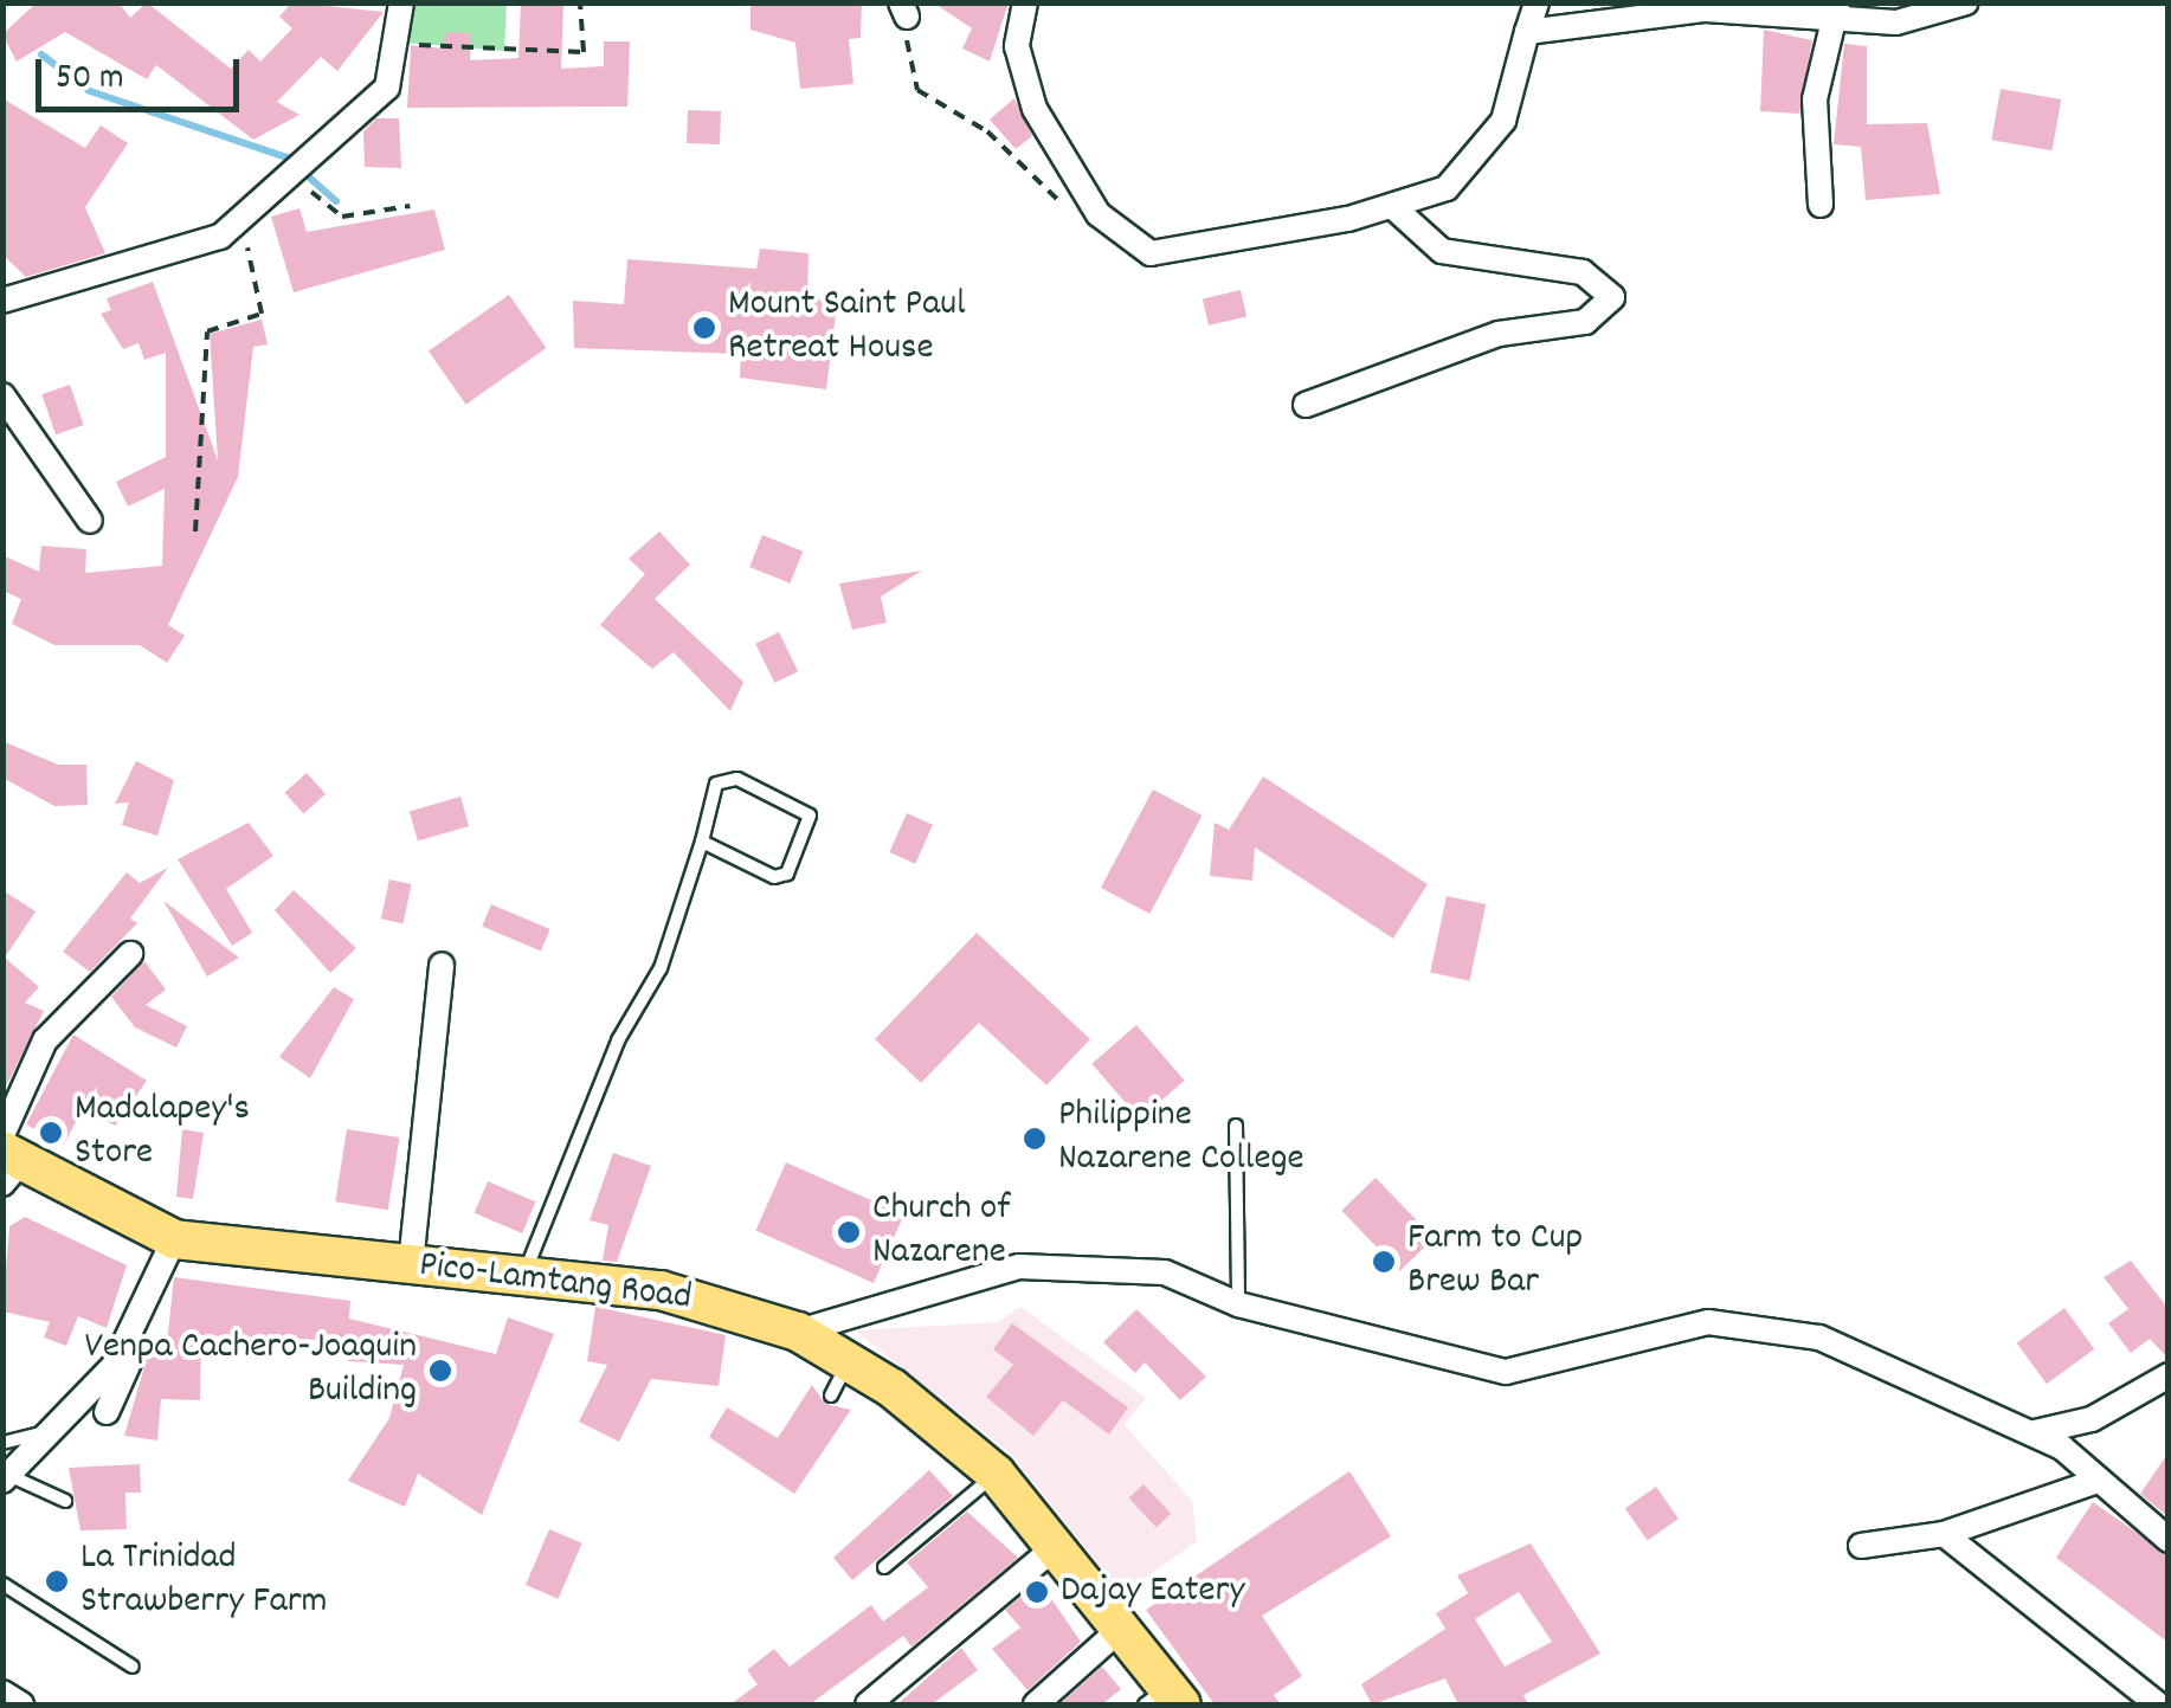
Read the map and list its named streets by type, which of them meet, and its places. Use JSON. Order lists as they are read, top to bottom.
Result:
{
  "streets": {
    "main road": ["Pico-Lamtang Road"]
  },
  "places": [
    "Mount Saint Paul Retreat House",
    "Madalapey's Store",
    "Philippine Nazarene College",
    "Church of Nazarene",
    "Farm to Cup Brew Bar",
    "Venpa Cachero-Joaquin Building",
    "La Trinidad Strawberry Farm",
    "Dajay Eatery"
  ],
  "scale_bar": "50 m"
}
